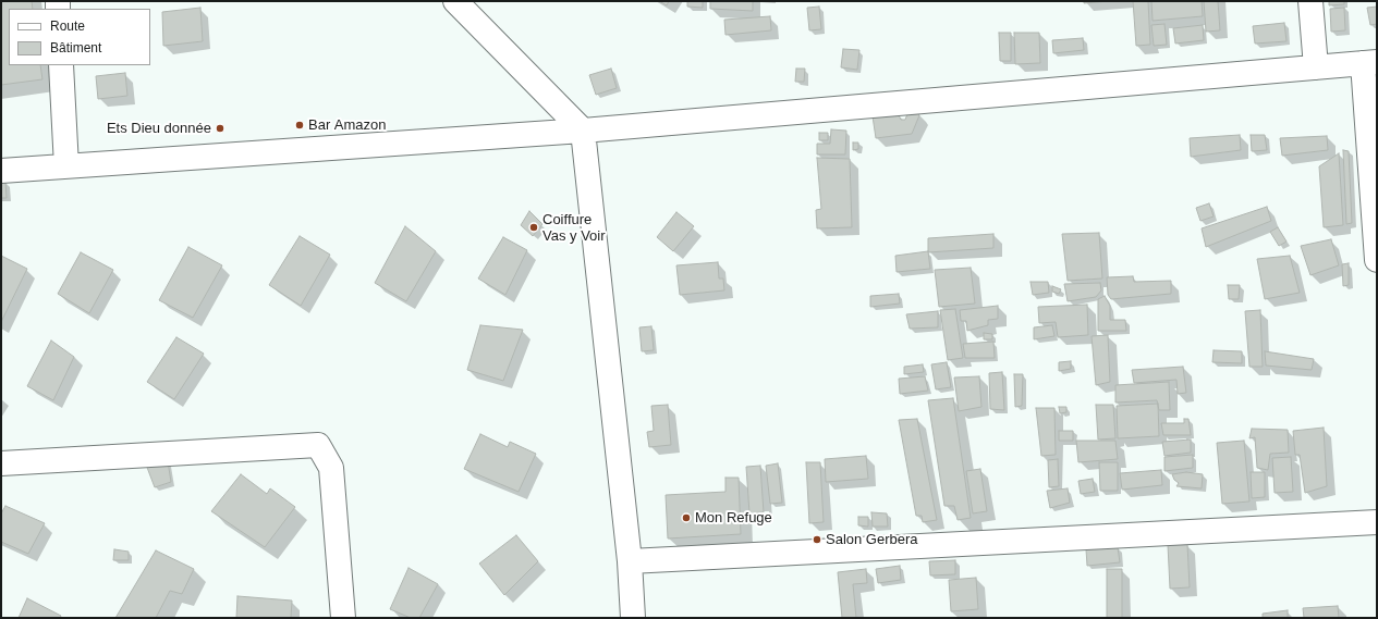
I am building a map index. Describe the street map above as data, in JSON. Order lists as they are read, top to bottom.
{
  "places": [
    "Bar Amazon",
    "Ets Dieu donnée",
    "Coiffure Vas y Voir",
    "Mon Refuge",
    "Salon Gerbera"
  ],
  "legend": ["Route", "Bâtiment"]
}
